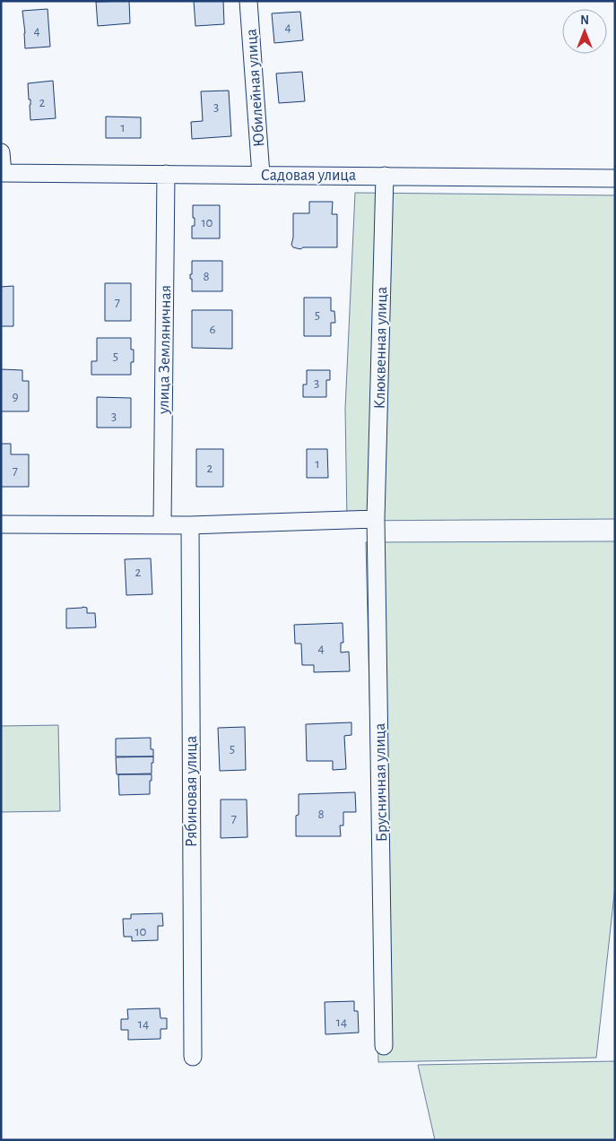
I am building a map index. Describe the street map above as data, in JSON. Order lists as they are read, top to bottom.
{
  "streets": {
    "street": [
      "Юбилейная улица",
      "Садовая улица",
      "Клюквенная улица",
      "улица Земляничная",
      "Брусничная улица",
      "Рябиновая улица"
    ]
  },
  "crossings": [
    ["Юбилейная улица", "Садовая улица"],
    ["Садовая улица", "Клюквенная улица"],
    ["Садовая улица", "улица Земляничная"],
    ["Клюквенная улица", "Брусничная улица"]
  ],
  "house_numbers": [
    "4",
    "4",
    "2",
    "3",
    "1",
    "10",
    "8",
    "7",
    "5",
    "6",
    "5",
    "3",
    "9",
    "3",
    "1",
    "2",
    "7",
    "2",
    "4",
    "5",
    "8",
    "7",
    "10",
    "14",
    "14"
  ],
  "north": "top"
}
